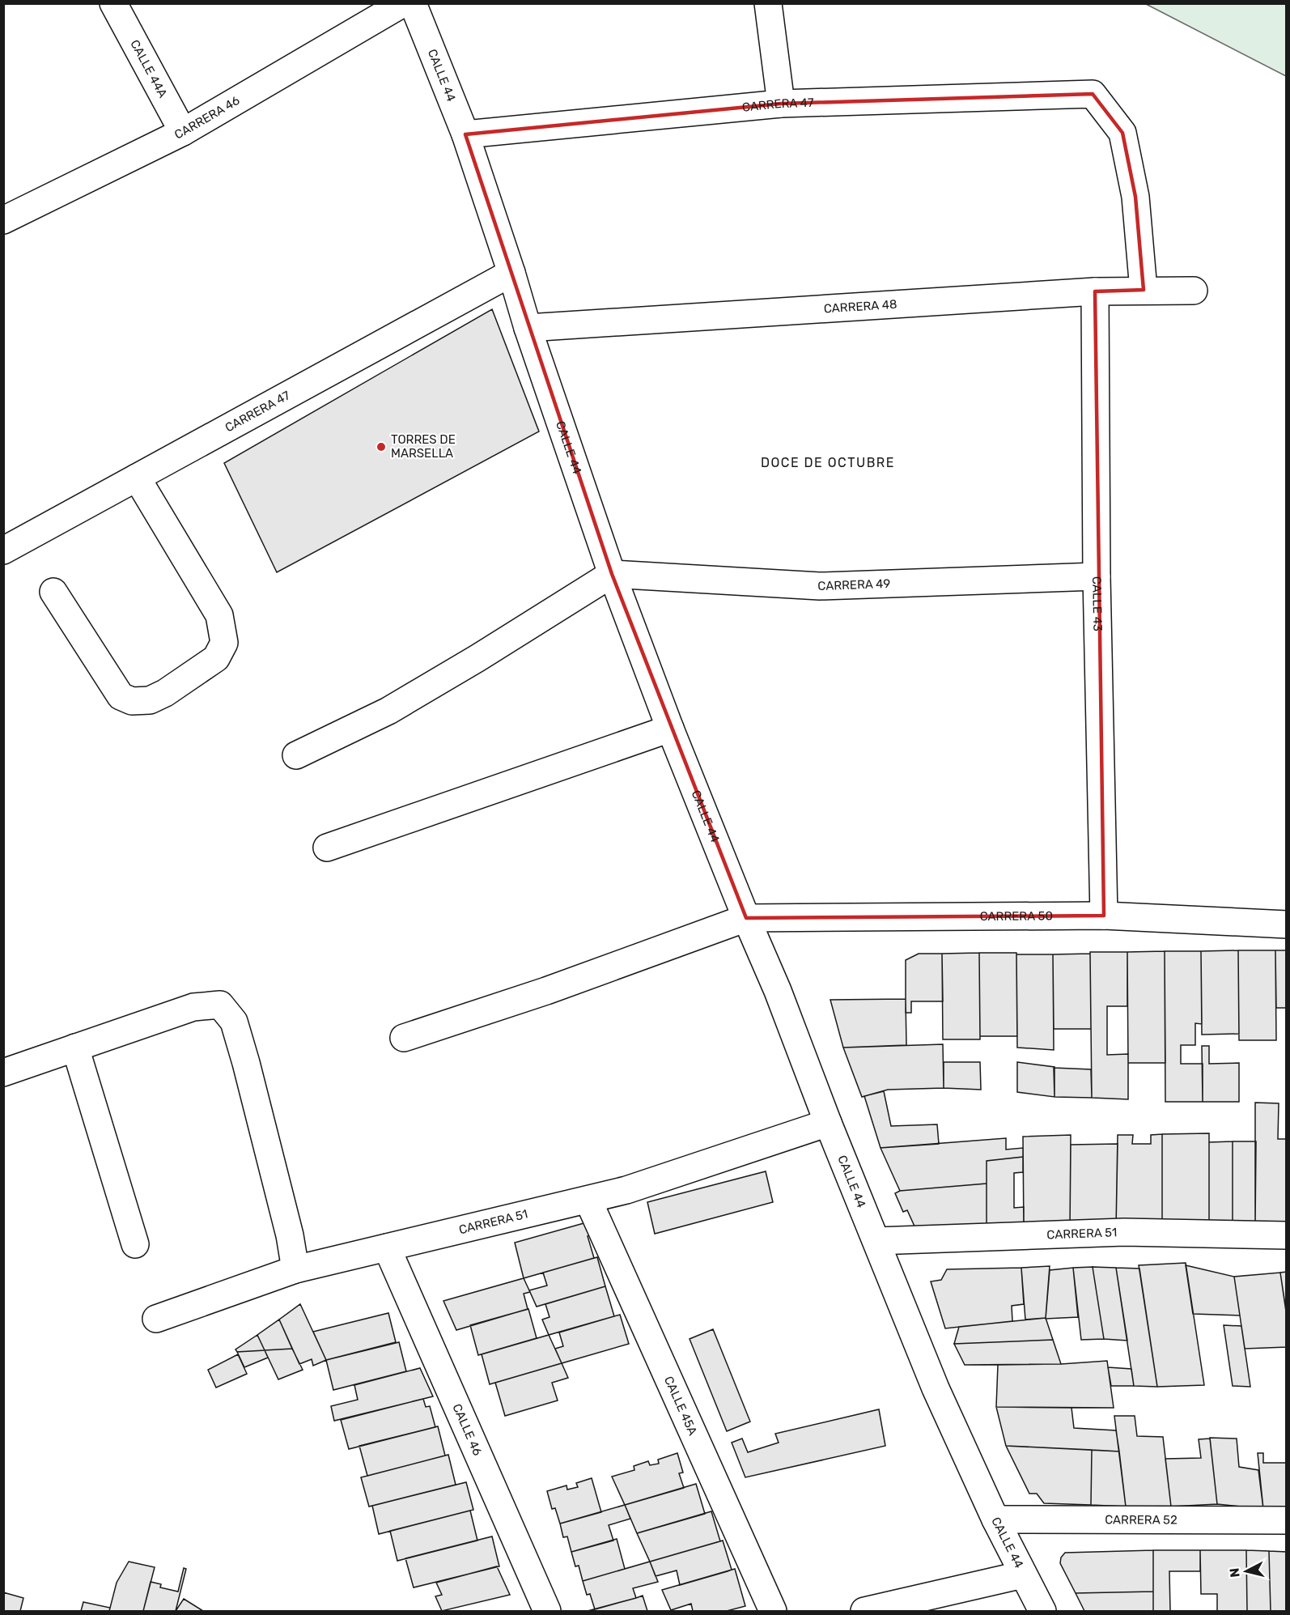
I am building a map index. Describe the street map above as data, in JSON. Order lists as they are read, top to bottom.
{
  "streets": {
    "street": [
      "CALLE 44A",
      "CALLE 44",
      "CARRERA 47",
      "CARRERA 46",
      "CARRERA 48",
      "CARRERA 49",
      "CALLE 43",
      "CARRERA 50",
      "CARRERA 51",
      "CALLE 45A",
      "CALLE 46",
      "CARRERA 52"
    ]
  },
  "crossings": [
    ["CALLE 44A", "CARRERA 46"],
    ["CALLE 44", "CARRERA 47"],
    ["CALLE 44", "CARRERA 48"],
    ["CALLE 44", "CARRERA 49"],
    ["CALLE 44", "CARRERA 50"],
    ["CALLE 44", "CARRERA 51"],
    ["CALLE 44", "CARRERA 52"],
    ["CARRERA 47", "CARRERA 48"],
    ["CARRERA 48", "CALLE 43"],
    ["CARRERA 49", "CALLE 43"],
    ["CALLE 43", "CARRERA 50"],
    ["CARRERA 51", "CALLE 45A"],
    ["CARRERA 51", "CALLE 46"]
  ],
  "districts": ["DOCE DE OCTUBRE"],
  "places": ["TORRES DE MARSELLA"],
  "north": "left"
}
